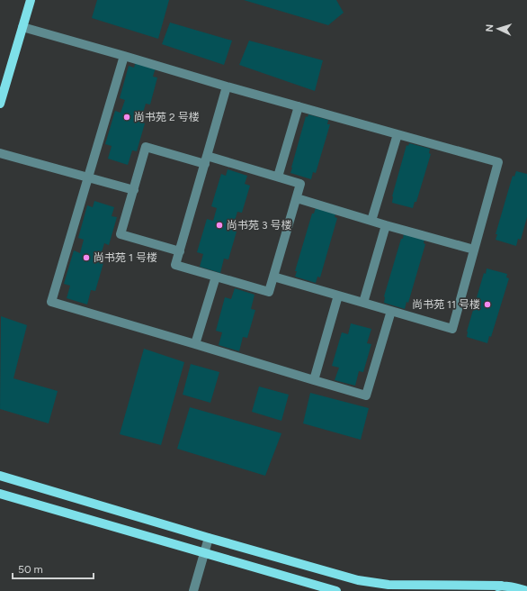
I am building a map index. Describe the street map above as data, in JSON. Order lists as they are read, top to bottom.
{
  "places": [
    "尚书苑 2 号楼",
    "尚书苑 3 号楼",
    "尚书苑 1 号楼",
    "尚书苑 11 号楼"
  ],
  "scale_bar": "50 m",
  "north": "left"
}
